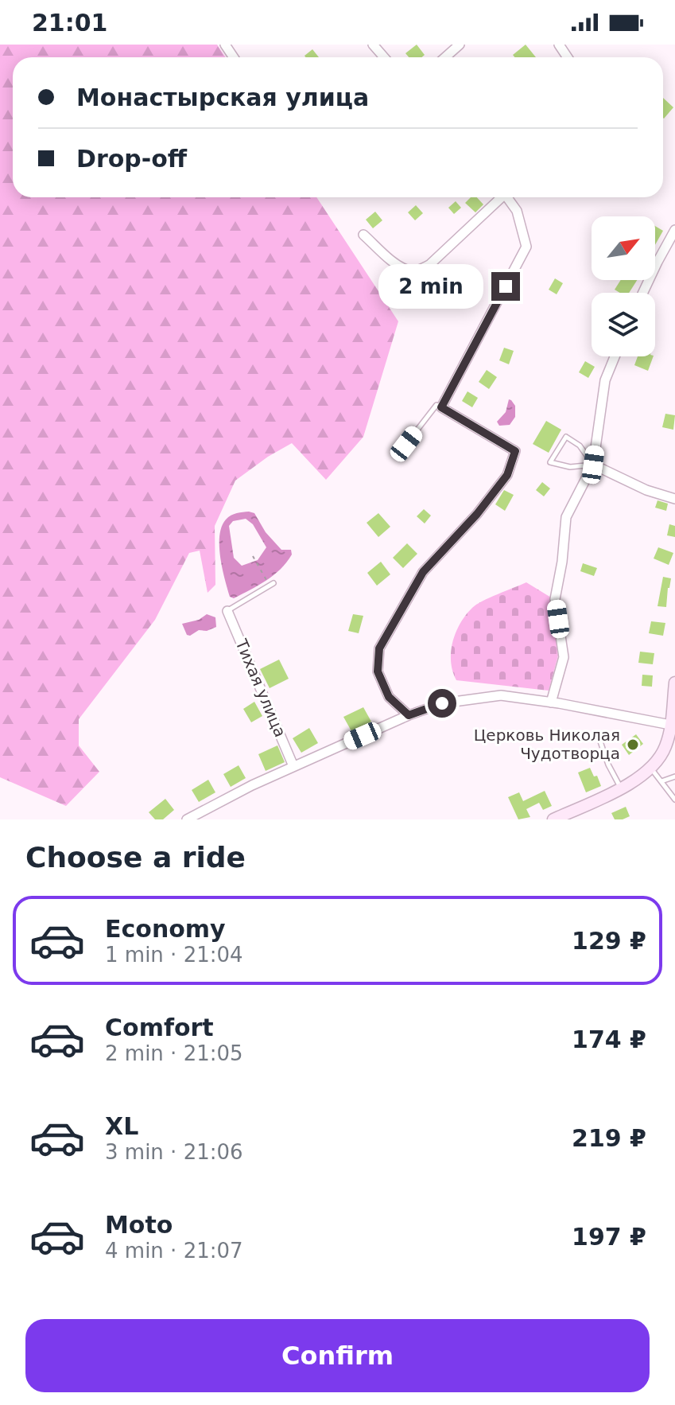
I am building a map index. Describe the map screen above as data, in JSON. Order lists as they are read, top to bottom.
{
  "streets": {
    "street": ["Тихая улица"]
  },
  "places": ["Церковь Николая Чудотворца"],
  "north": "top right",
  "page": {
    "status": "21:01",
    "banner": ["Монастырская улица", "Drop-off"],
    "bubble": "2 min",
    "heading": "Choose a ride",
    "list": [
      {
        "name": "Economy",
        "note": "1 min · 21:04",
        "value": "129 ₽"
      },
      {
        "name": "Comfort",
        "note": "2 min · 21:05",
        "value": "174 ₽"
      },
      {
        "name": "XL",
        "note": "3 min · 21:06",
        "value": "219 ₽"
      },
      {
        "name": "Moto",
        "note": "4 min · 21:07",
        "value": "197 ₽"
      }
    ],
    "buttons": "Confirm"
  }
}
